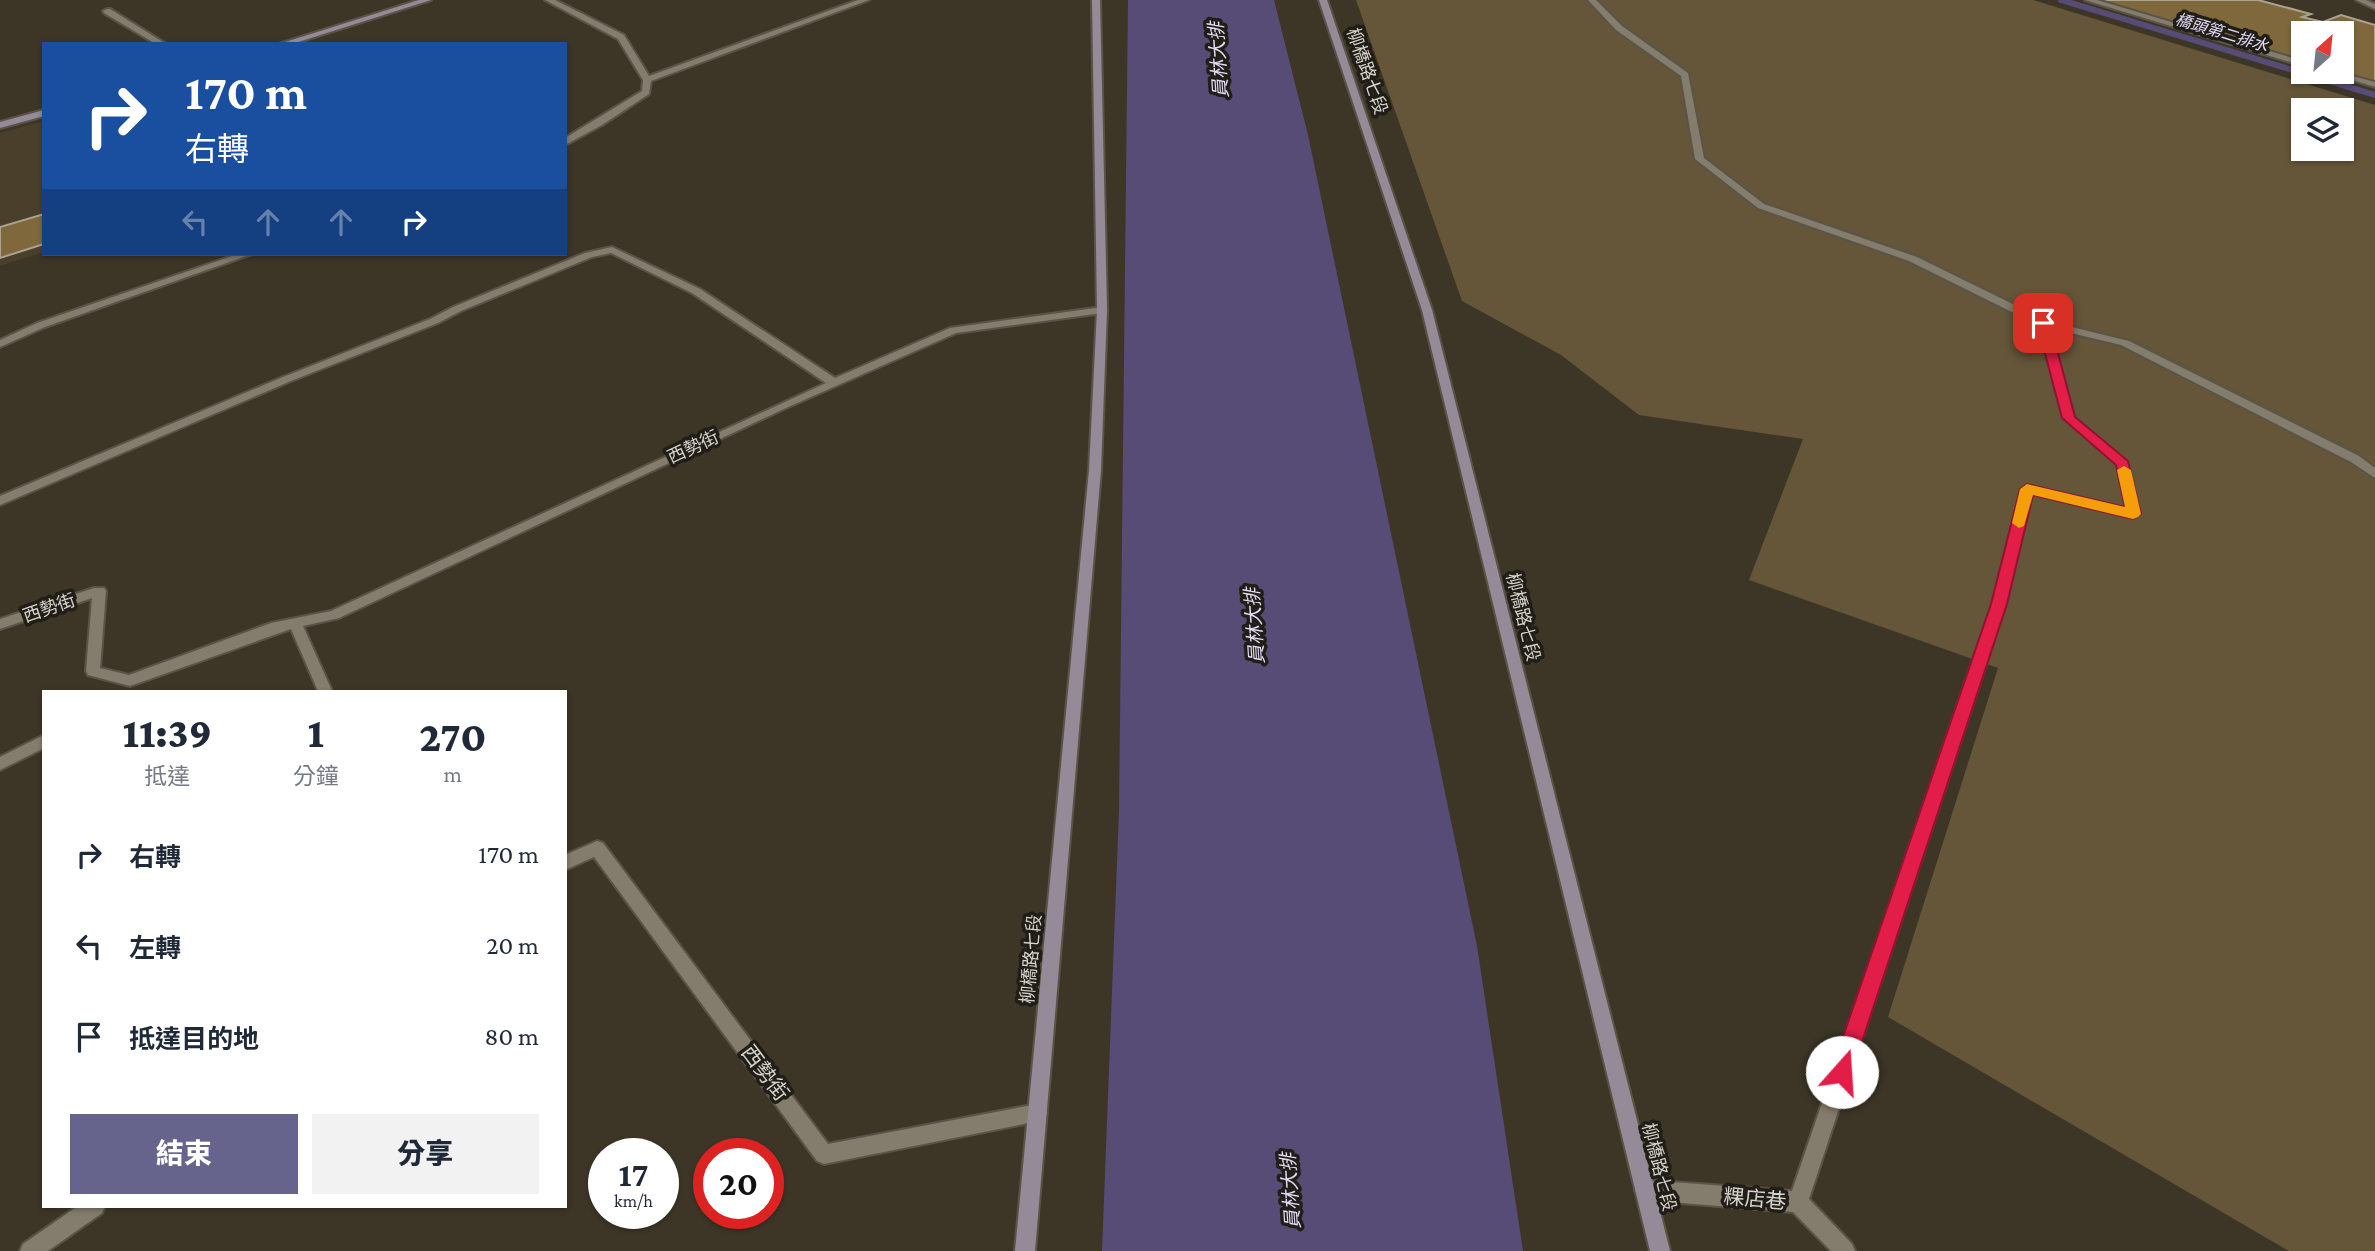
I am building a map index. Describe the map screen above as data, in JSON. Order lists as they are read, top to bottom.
{
  "streets": {
    "main road": ["柳橋路七段"],
    "lane": ["西勢街", "粿店巷"]
  },
  "crossings": [
    ["柳橋路七段", "西勢街"],
    ["柳橋路七段", "粿店巷"]
  ],
  "water": ["橋頭第二排水", "員林大排"],
  "north": "top right",
  "page": {
    "turn": ["170 m", "右轉"],
    "eta": [
      "11:39",
      "抵達",
      "1",
      "分鐘",
      "270",
      "m"
    ],
    "list": [
      {
        "name": "右轉",
        "value": "170 m"
      },
      {
        "name": "左轉",
        "value": "20 m"
      },
      {
        "name": "抵達目的地",
        "value": "80 m"
      }
    ],
    "buttons": ["結束", "分享"],
    "speed": "17 km/h",
    "limit": "20"
  }
}
